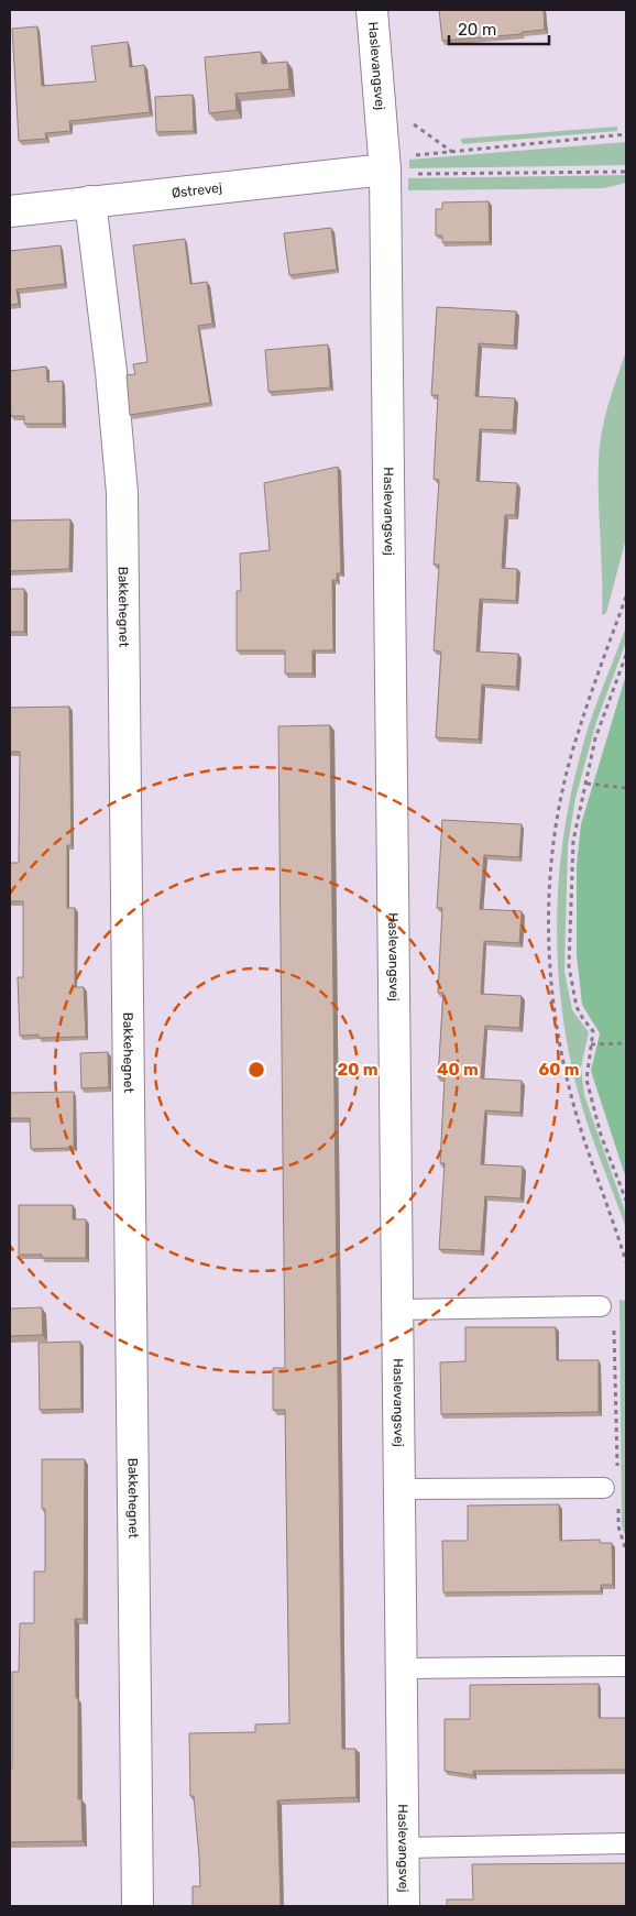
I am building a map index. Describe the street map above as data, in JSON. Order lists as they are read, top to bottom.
{
  "streets": {
    "street": ["Haslevangsvej", "Østrevej", "Bakkehegnet"]
  },
  "crossings": [
    ["Haslevangsvej", "Østrevej"],
    ["Østrevej", "Bakkehegnet"]
  ],
  "scale_bar": "20 m",
  "rings": ["20 m", "40 m", "60 m"]
}
